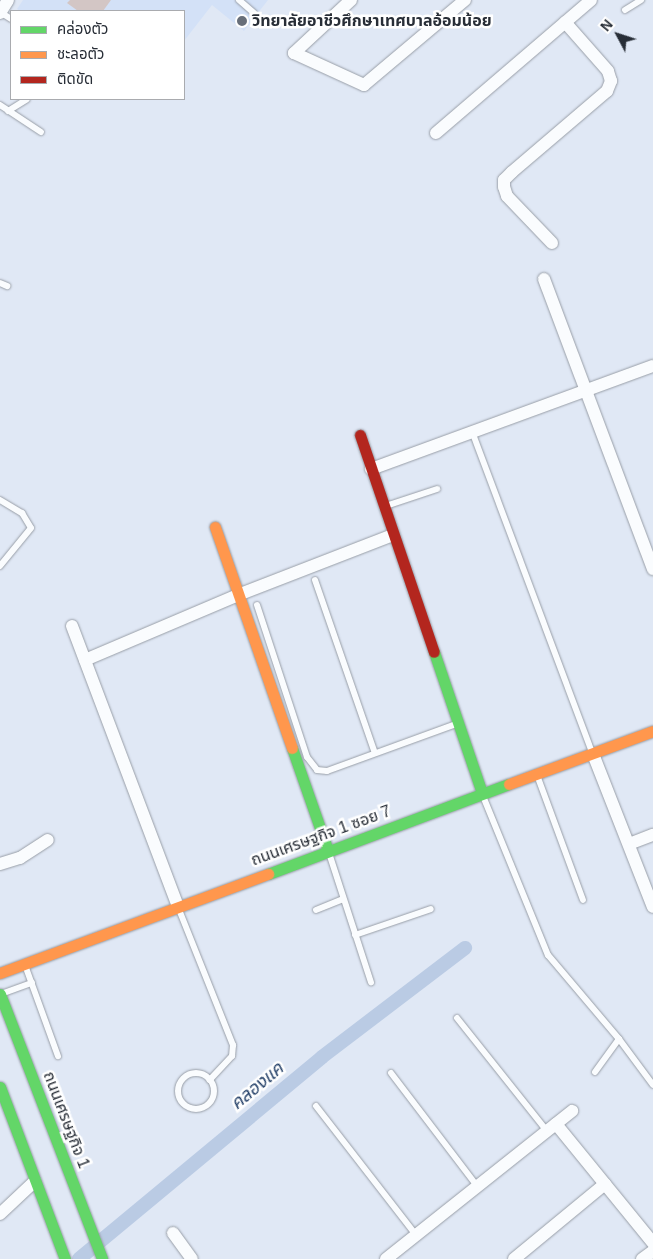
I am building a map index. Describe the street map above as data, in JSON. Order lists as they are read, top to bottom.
{
  "streets": {
    "street": ["ถนนเศรษฐกิจ 1 ซอย 7", "ถนนเศรษฐกิจ 1"]
  },
  "water": ["คลองแค"],
  "places": ["วิทยาลัยอาชีวศึกษาเทศบาลอ้อมน้อย"],
  "legend": ["คล่องตัว", "ชะลอตัว", "ติดขัด"],
  "north": "top left"
}
